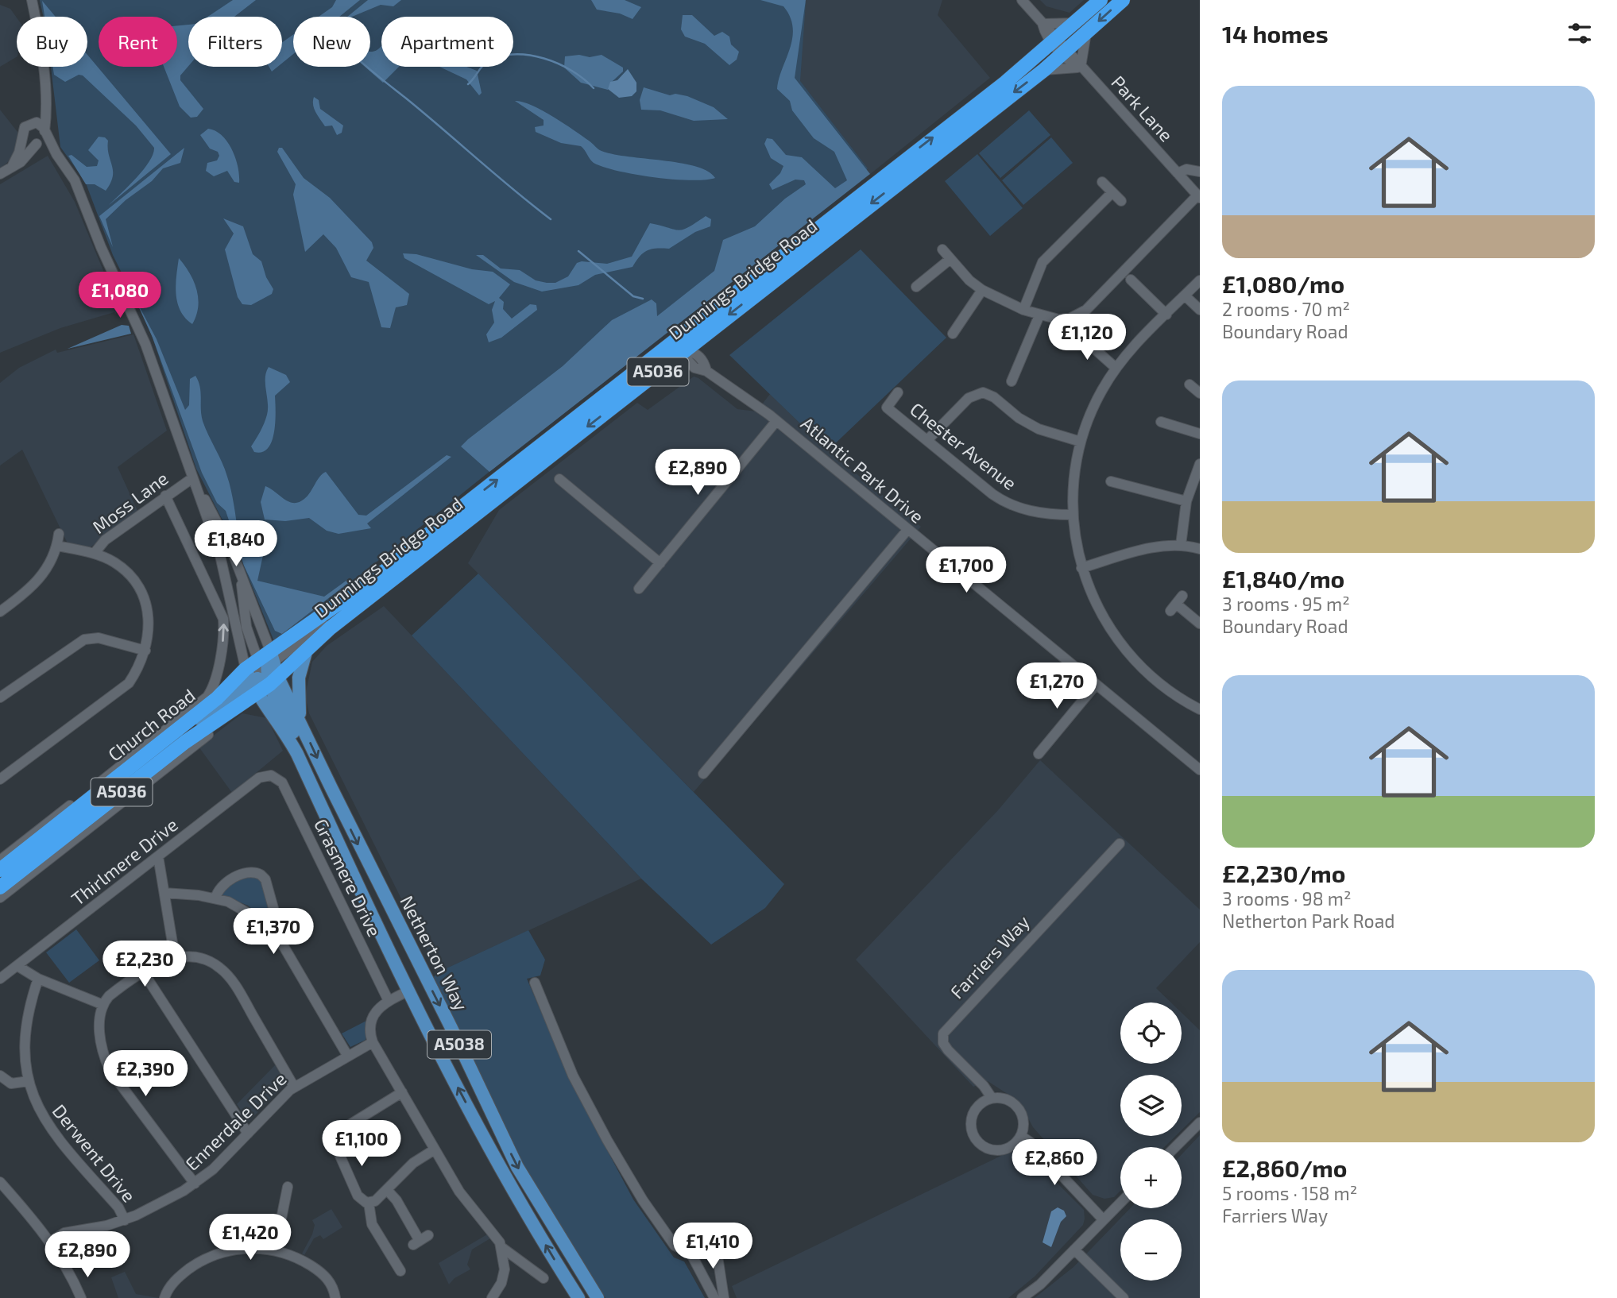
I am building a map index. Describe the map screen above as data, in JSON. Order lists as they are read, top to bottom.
{
  "streets": {
    "highway": ["Dunnings Bridge Road", "A5036", "Church Road"],
    "main road": ["Netherton Way", "A5038"],
    "street": [
      "Park Lane",
      "Chester Avenue",
      "Atlantic Park Drive",
      "Moss Lane",
      "Thirlmere Drive",
      "Grasmere Drive",
      "Farriers Way",
      "Ennerdale Drive",
      "Derwent Drive"
    ]
  },
  "crossings": [
    ["Park Lane", "Dunnings Bridge Road"],
    ["Dunnings Bridge Road", "Atlantic Park Drive"],
    ["Dunnings Bridge Road", "Church Road"],
    ["Dunnings Bridge Road", "Netherton Way"],
    ["Moss Lane", "Church Road"],
    ["Church Road", "Netherton Way"],
    ["Thirlmere Drive", "Grasmere Drive"],
    ["Ennerdale Drive", "Derwent Drive"]
  ],
  "page": {
    "heading": "14 homes",
    "chip": [
      "Buy",
      "Rent",
      "Filters",
      "New",
      "Apartment"
    ],
    "list": [
      {
        "name": "£1,080/mo",
        "note": "2 rooms · 70 m² · Boundary Road"
      },
      {
        "name": "£1,840/mo",
        "note": "3 rooms · 95 m² · Boundary Road"
      },
      {
        "name": "£2,230/mo",
        "note": "3 rooms · 98 m² · Netherton Park Road"
      },
      {
        "name": "£2,860/mo",
        "note": "5 rooms · 158 m² · Farriers Way"
      }
    ],
    "price": [
      "£1,080",
      "£1,120",
      "£2,890",
      "£1,840",
      "£1,700",
      "£1,270",
      "£1,370",
      "£2,230",
      "£2,390",
      "£1,100",
      "£2,860",
      "£1,420",
      "£1,410",
      "£2,890"
    ],
    "map_buttons": ["+", "−"]
  }
}
